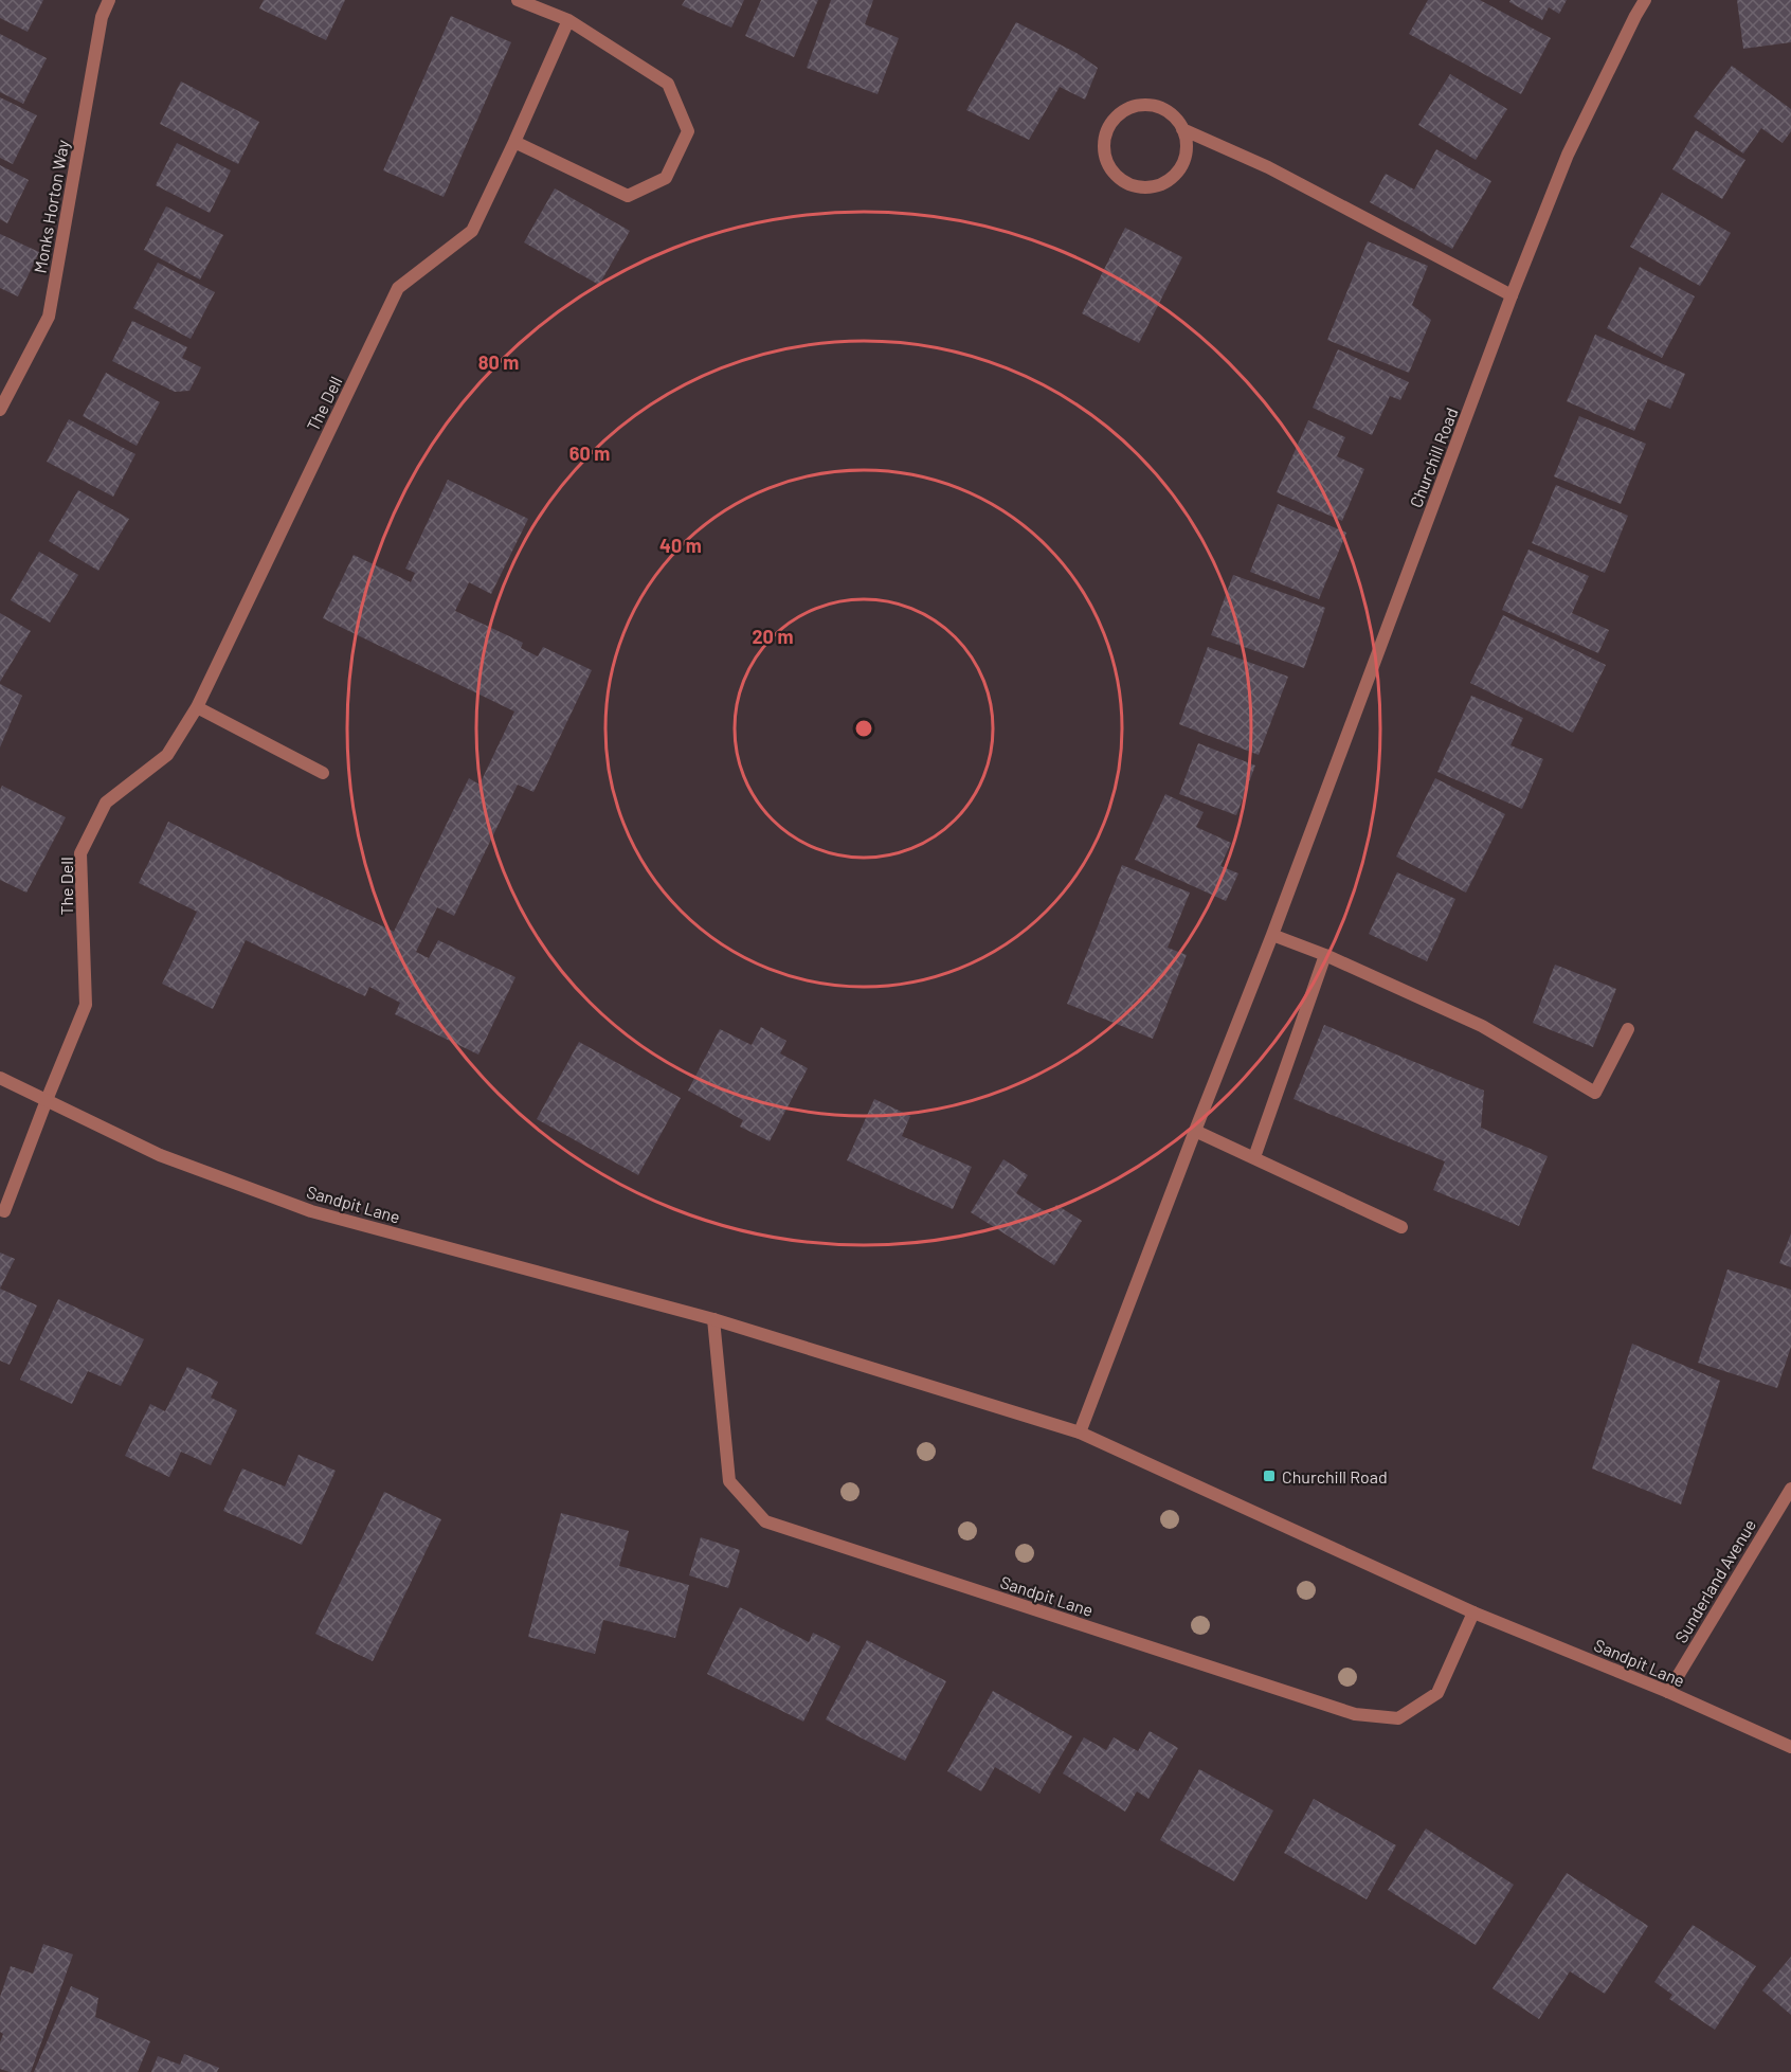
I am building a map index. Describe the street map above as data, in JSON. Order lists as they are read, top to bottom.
{
  "streets": {
    "street": [
      "Monks Horton Way",
      "The Dell",
      "Churchill Road",
      "Sandpit Lane",
      "Sunderland Avenue"
    ]
  },
  "crossings": [
    ["The Dell", "Sandpit Lane"],
    ["Churchill Road", "Sandpit Lane"],
    ["Sandpit Lane", "Sunderland Avenue"]
  ],
  "places": {
    "transit": ["Churchill Road"]
  },
  "rings": [
    "80 m",
    "60 m",
    "40 m",
    "20 m"
  ]
}
